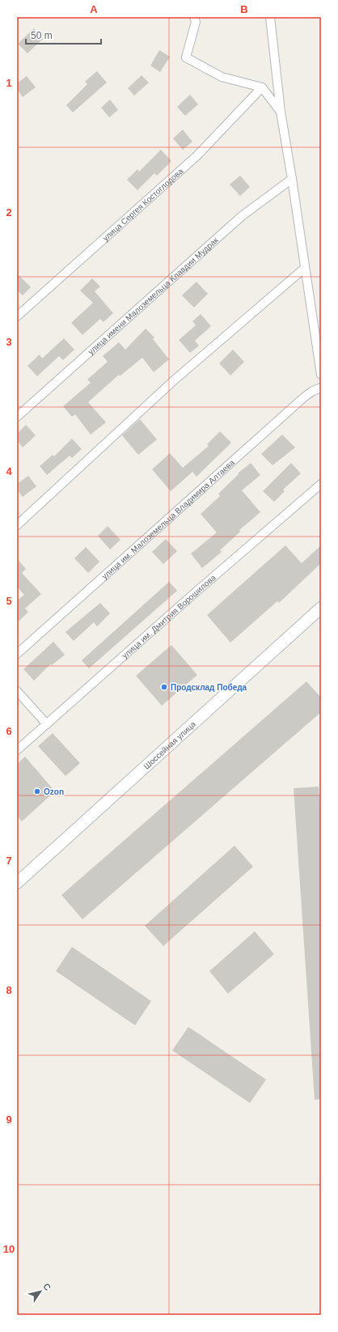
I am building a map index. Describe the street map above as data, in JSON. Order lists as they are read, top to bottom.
{
  "streets": {
    "street": [
      "улица Сергея Костоглодова",
      "улица имени Малоземельца Клавдии Мудрак",
      "улица им. Малоземельца Владимира Алтаева",
      "улица им. Дмитрия Ворошилова",
      "Шоссейная улица"
    ]
  },
  "places": ["Продсклад Победа", "Ozon"],
  "scale_bar": "50 m",
  "north": "top right",
  "grid": {
    "columns": ["A", "B"],
    "rows": [
      "1",
      "2",
      "3",
      "4",
      "5",
      "6",
      "7",
      "8",
      "9",
      "10"
    ]
  }
}
